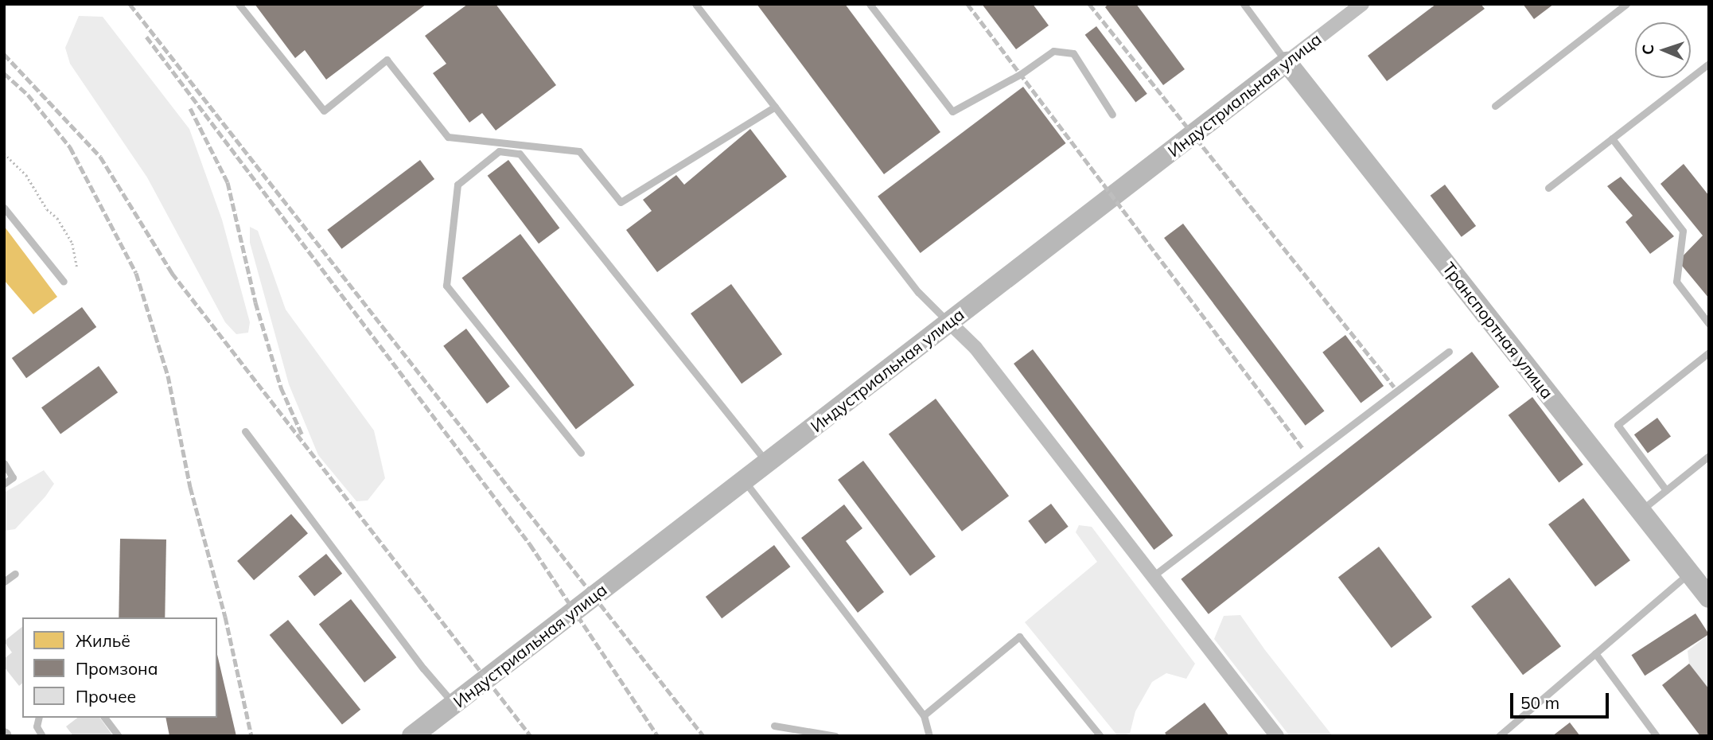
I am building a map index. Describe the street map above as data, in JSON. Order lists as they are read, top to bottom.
{
  "streets": {
    "street": ["Индустриальная улица", "Транспортная улица"]
  },
  "crossings": [
    ["Индустриальная улица", "Транспортная улица"]
  ],
  "legend": ["Жильё", "Промзона", "Прочее"],
  "scale_bar": "50 m",
  "north": "left"
}
